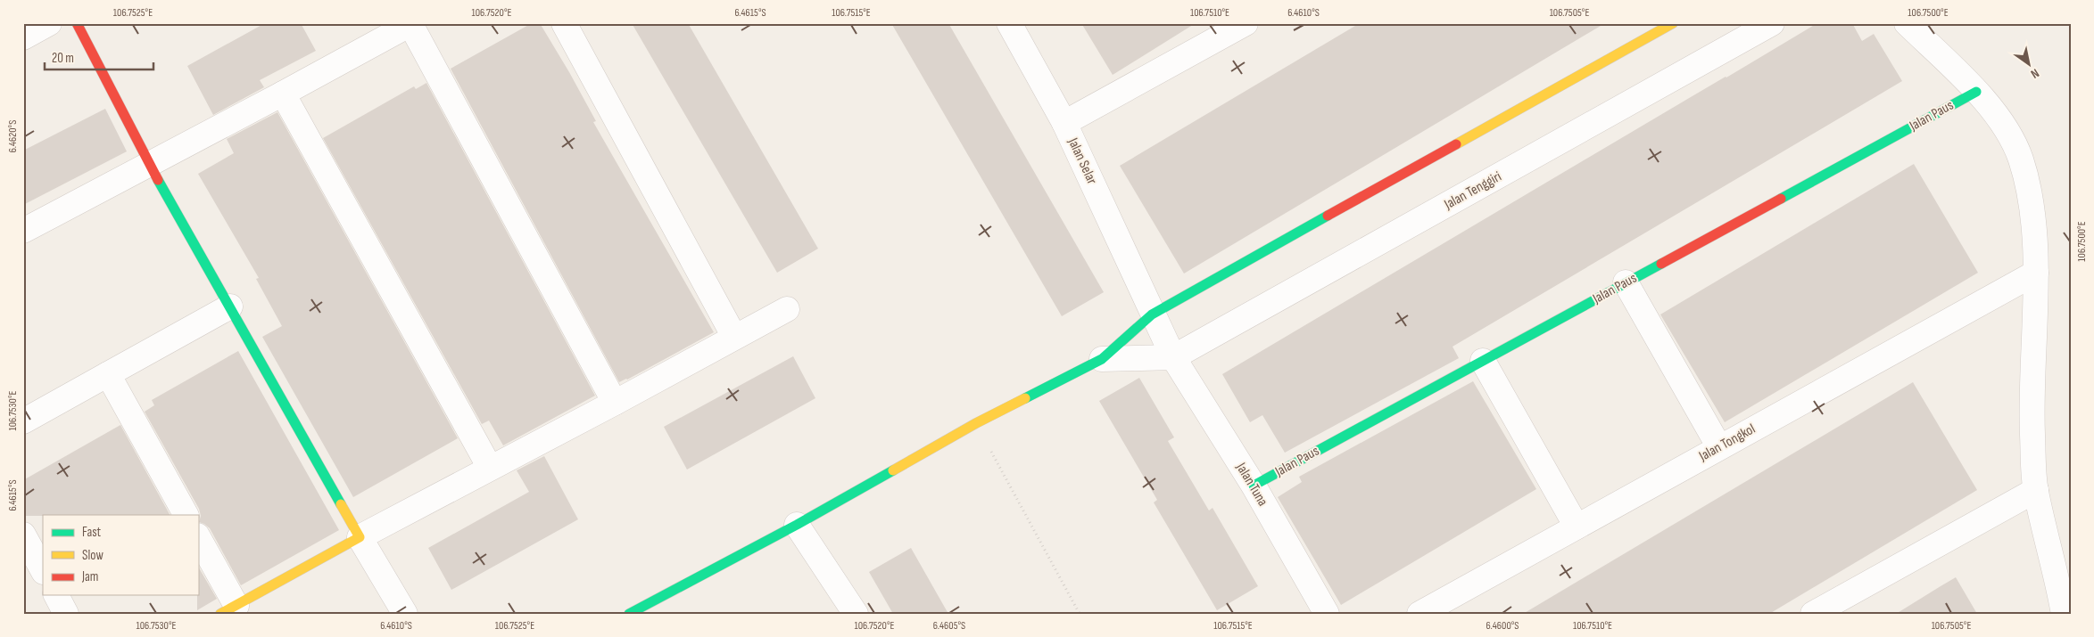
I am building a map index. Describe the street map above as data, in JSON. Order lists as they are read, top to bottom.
{
  "streets": {
    "street": [
      "Jalan Paus",
      "Jalan Selar",
      "Jalan Tenggiri",
      "Jalan Tongkol",
      "Jalan Tuna"
    ]
  },
  "crossings": [
    ["Jalan Paus", "Jalan Tuna"],
    ["Jalan Selar", "Jalan Tenggiri"],
    ["Jalan Selar", "Jalan Tuna"],
    ["Jalan Tenggiri", "Jalan Tuna"]
  ],
  "legend": ["Fast", "Slow", "Jam"],
  "scale_bar": "20 m",
  "north": "bottom right",
  "coordinates": [
    "106.7525°E",
    "106.7520°E",
    "6.4615°S",
    "106.7515°E",
    "106.7510°E",
    "6.4610°S",
    "106.7505°E",
    "106.7500°E",
    "6.4620°S",
    "106.7530°E",
    "6.4605°S",
    "6.4600°S"
  ]
}
